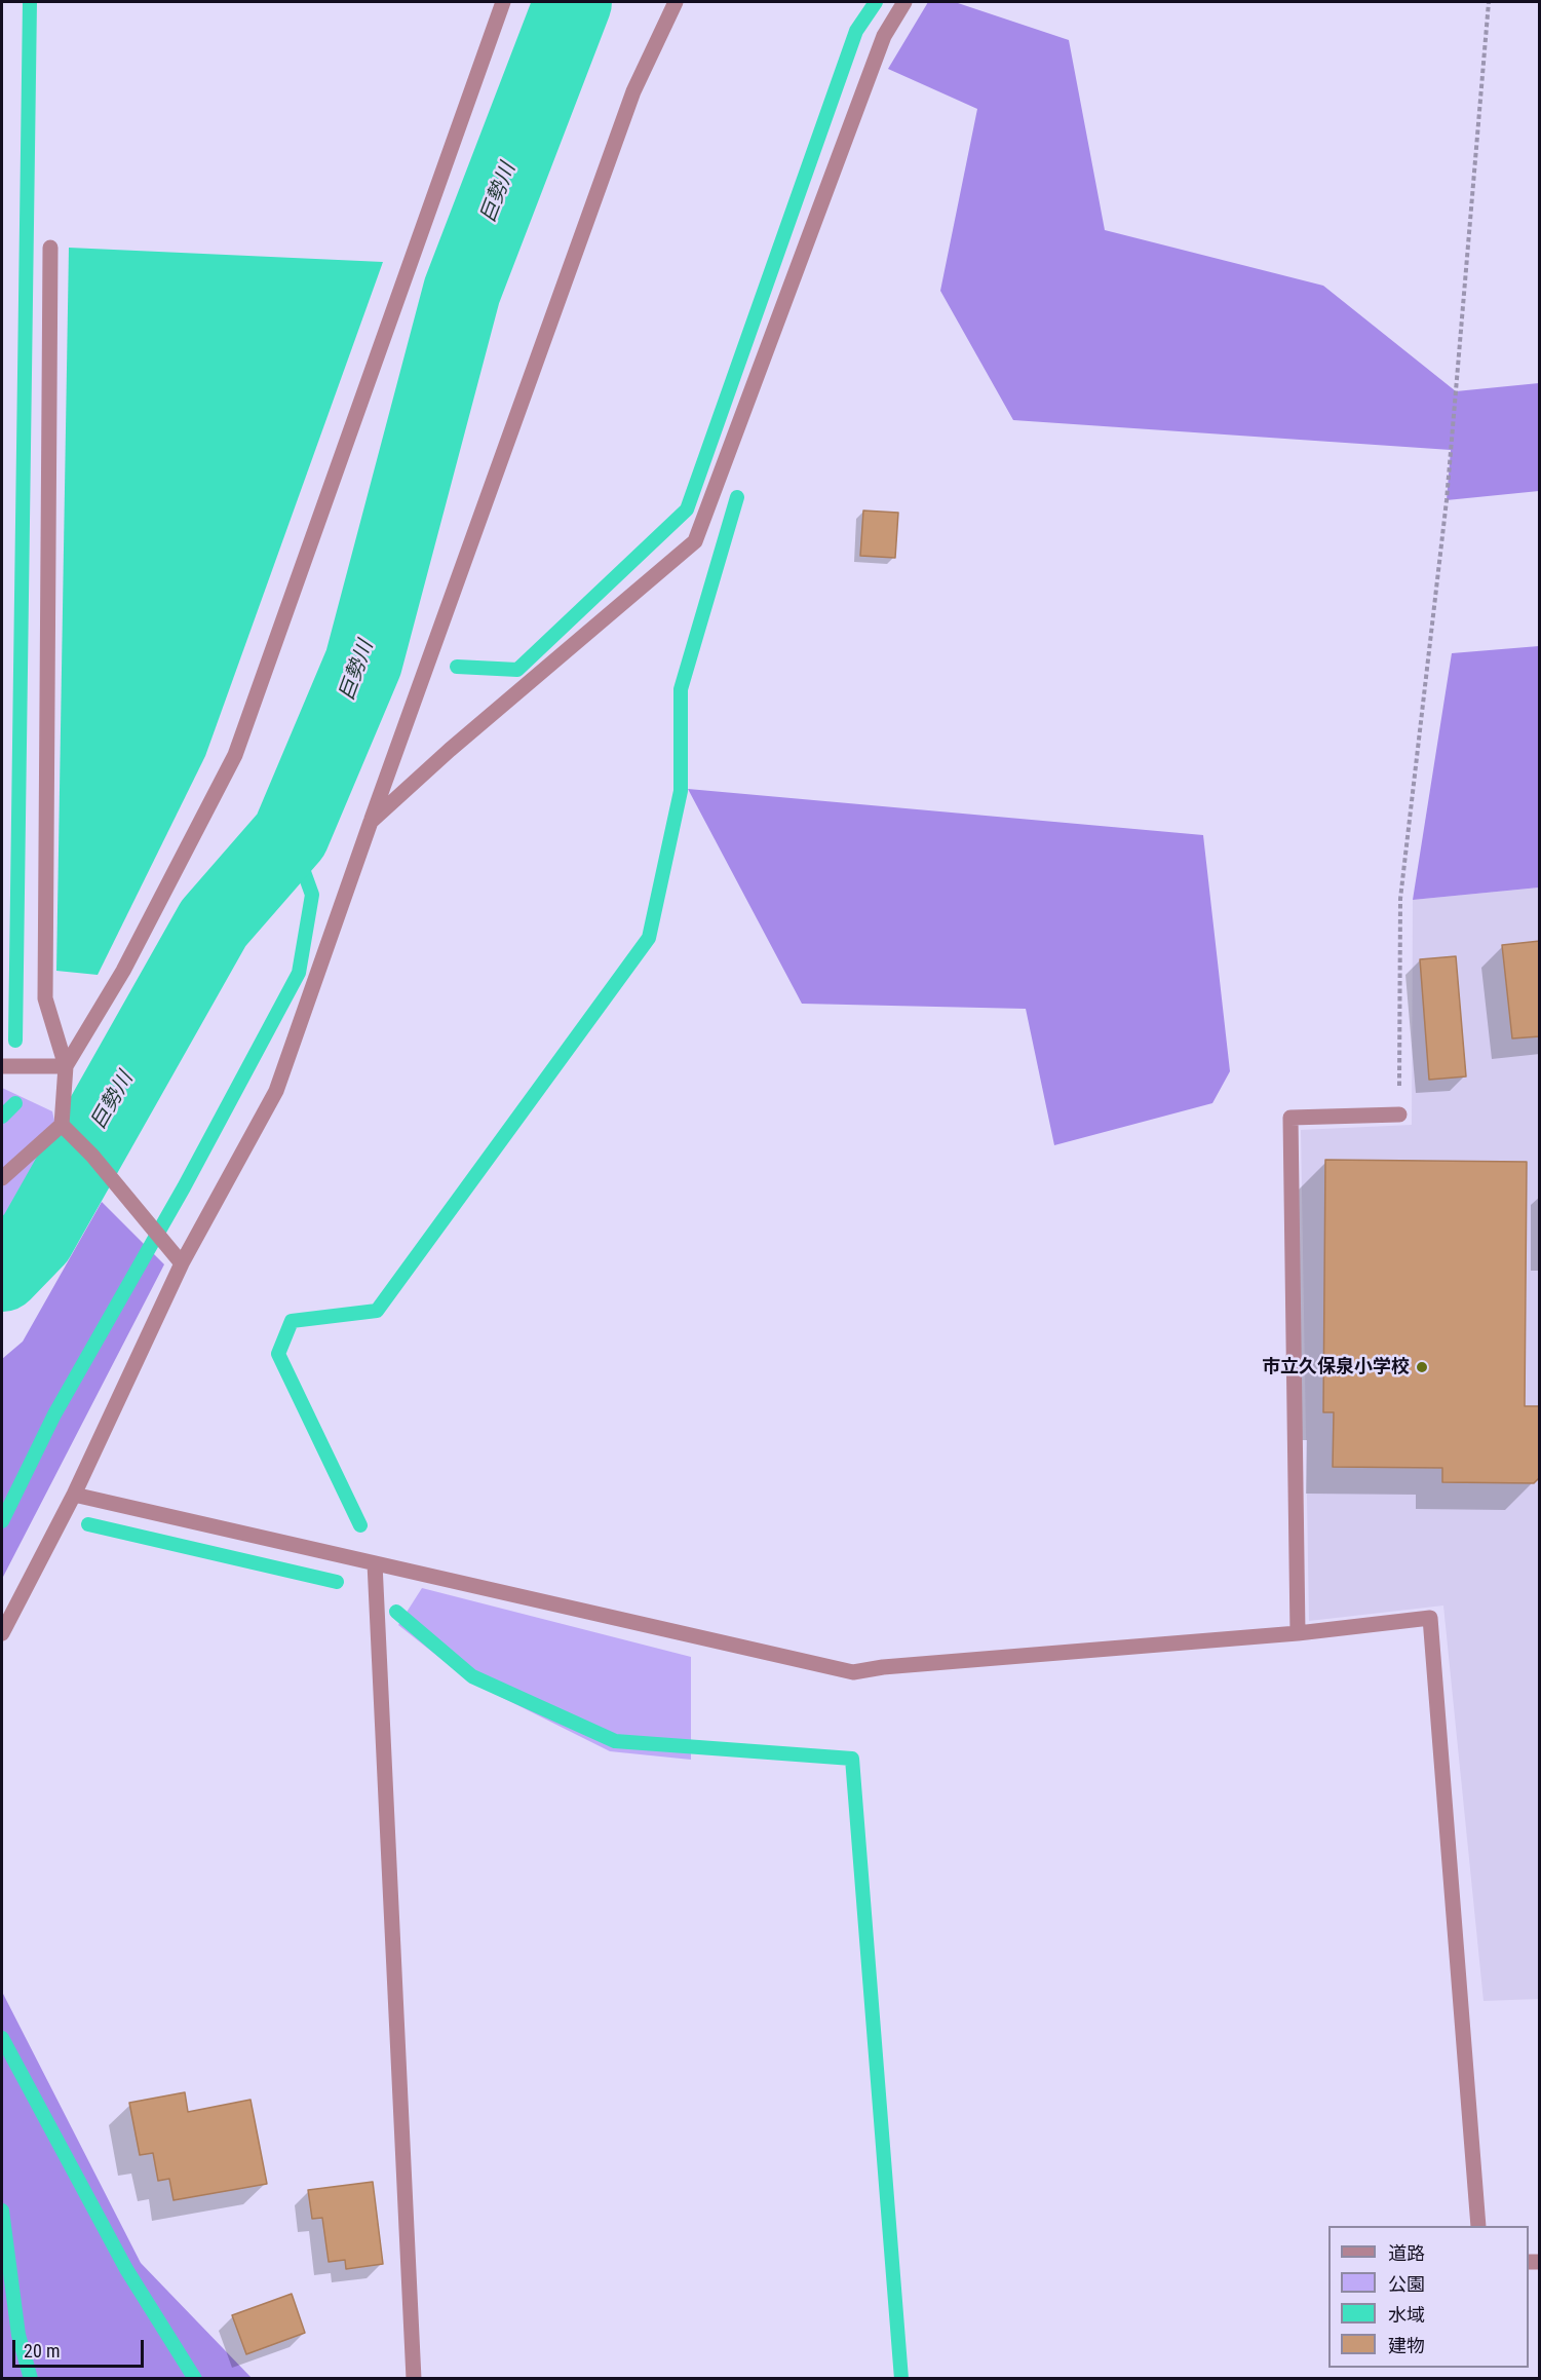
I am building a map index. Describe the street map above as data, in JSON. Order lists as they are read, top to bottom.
{
  "water": ["巨勢川"],
  "places": ["市立久保泉小学校"],
  "legend": [
    "道路",
    "公園",
    "水域",
    "建物"
  ],
  "scale_bar": "20 m"
}
